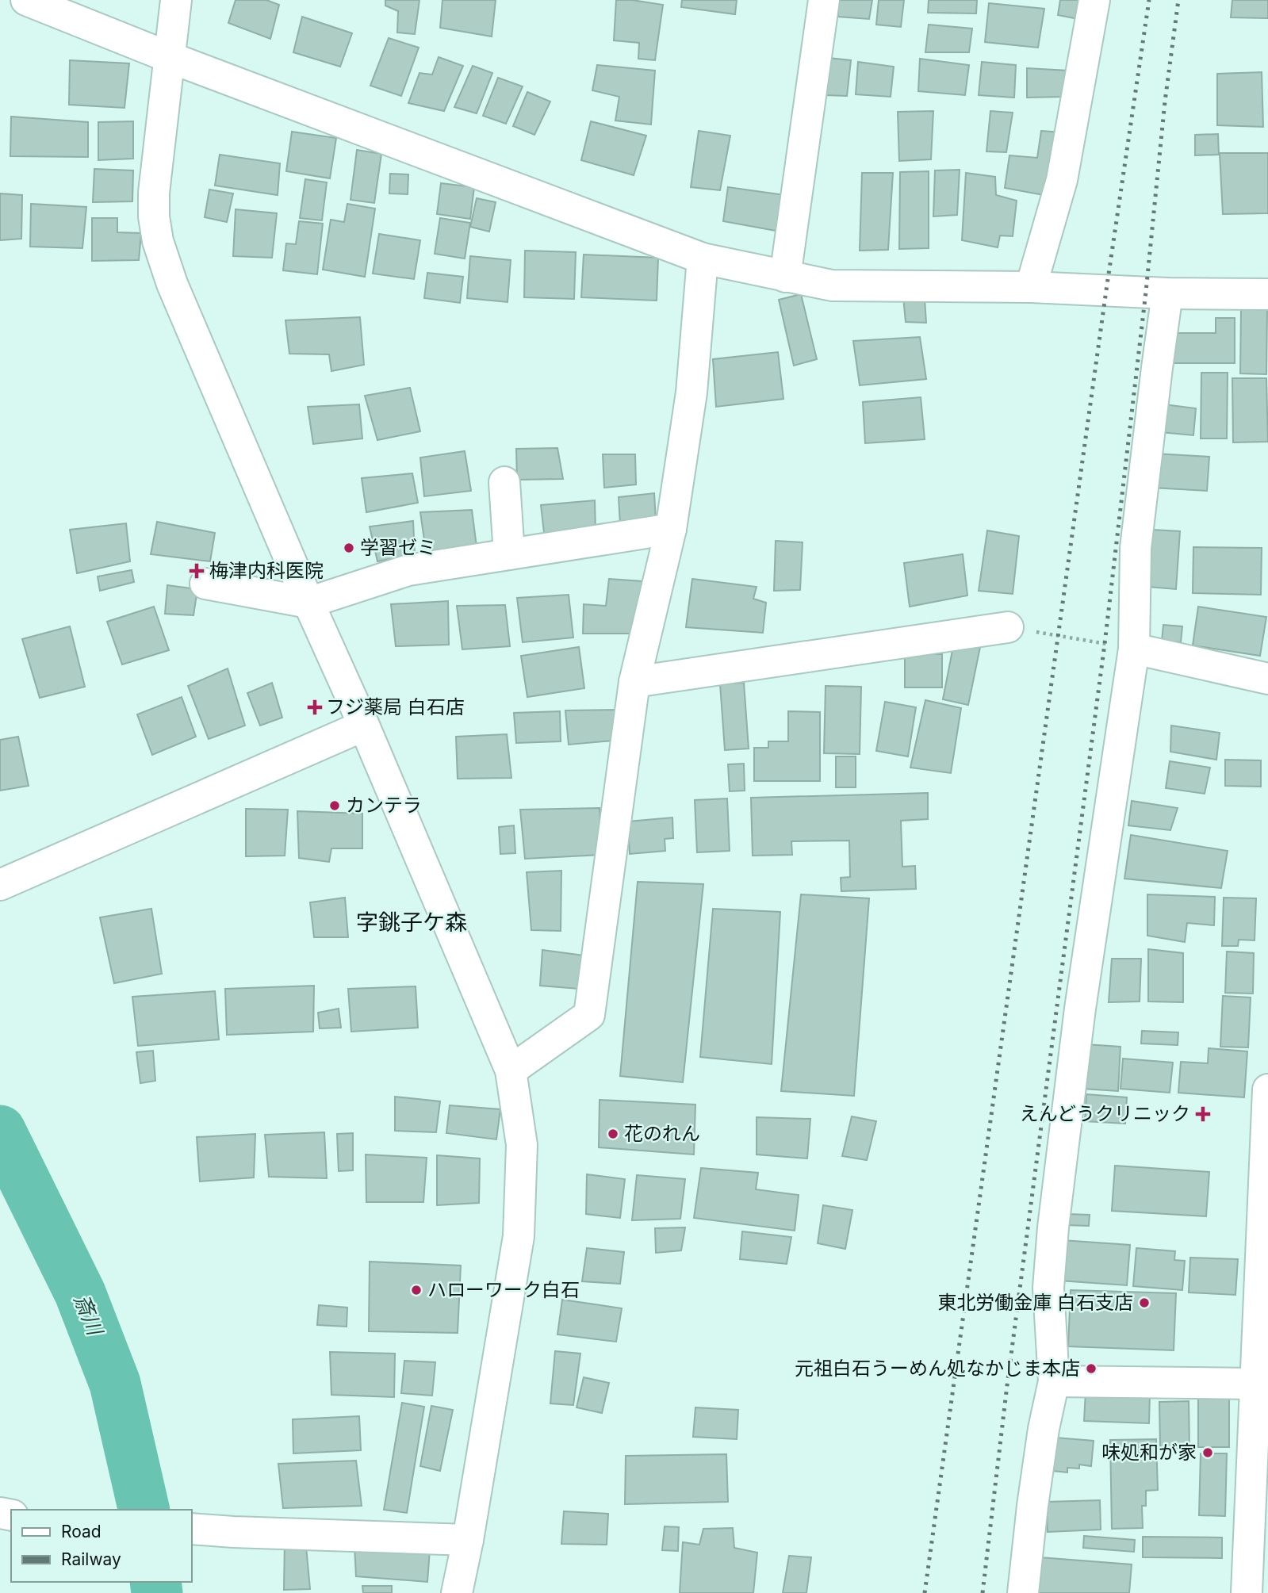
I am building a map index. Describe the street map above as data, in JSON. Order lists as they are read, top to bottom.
{
  "districts": ["字銚子ケ森"],
  "water": ["斎川"],
  "places": {
    "other": [
      "学習ゼミ",
      "カンテラ",
      "花のれん",
      "ハローワーク白石",
      "東北労働金庫 白石支店",
      "元祖白石うーめん処なかじま本店",
      "味処和が家"
    ],
    "health": ["梅津内科医院", "フジ薬局 白石店", "えんどうクリニック"]
  },
  "legend": ["Road", "Railway"]
}
